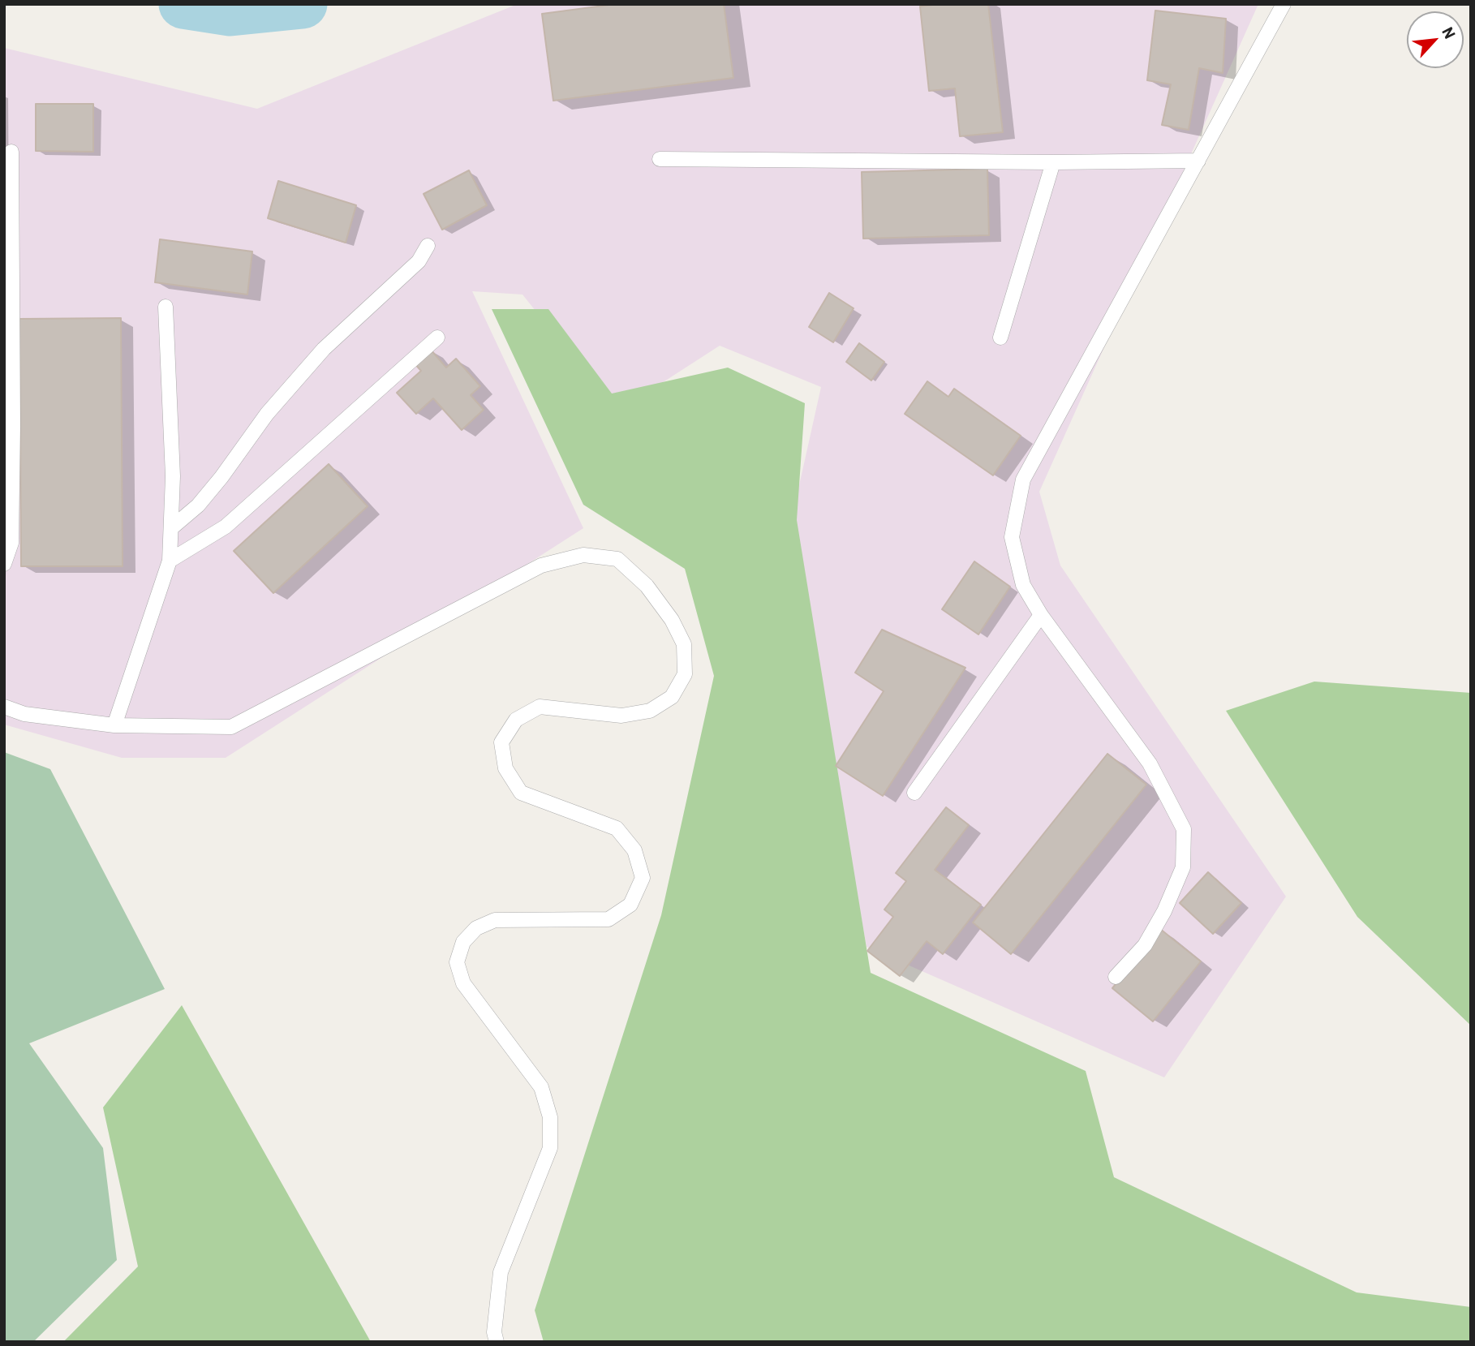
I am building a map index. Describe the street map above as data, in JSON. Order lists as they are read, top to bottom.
{
  "north": "top right"
}
